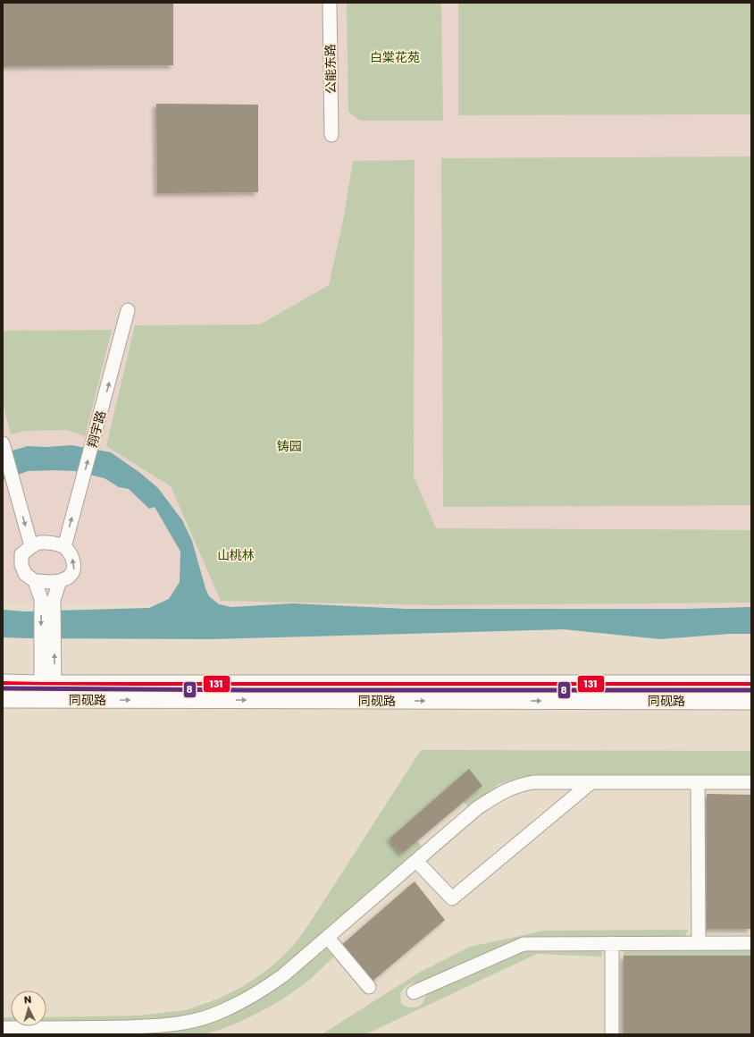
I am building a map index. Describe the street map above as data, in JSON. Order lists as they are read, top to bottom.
{
  "streets": {
    "main road": ["同砚路"],
    "street": ["公能东路", "翔宇路"]
  },
  "one_way": ["翔宇路"],
  "parks": ["白棠花苑", "铸园", "山桃林"],
  "lines": ["transit line 131", "transit line 8"],
  "north": "top"
}
